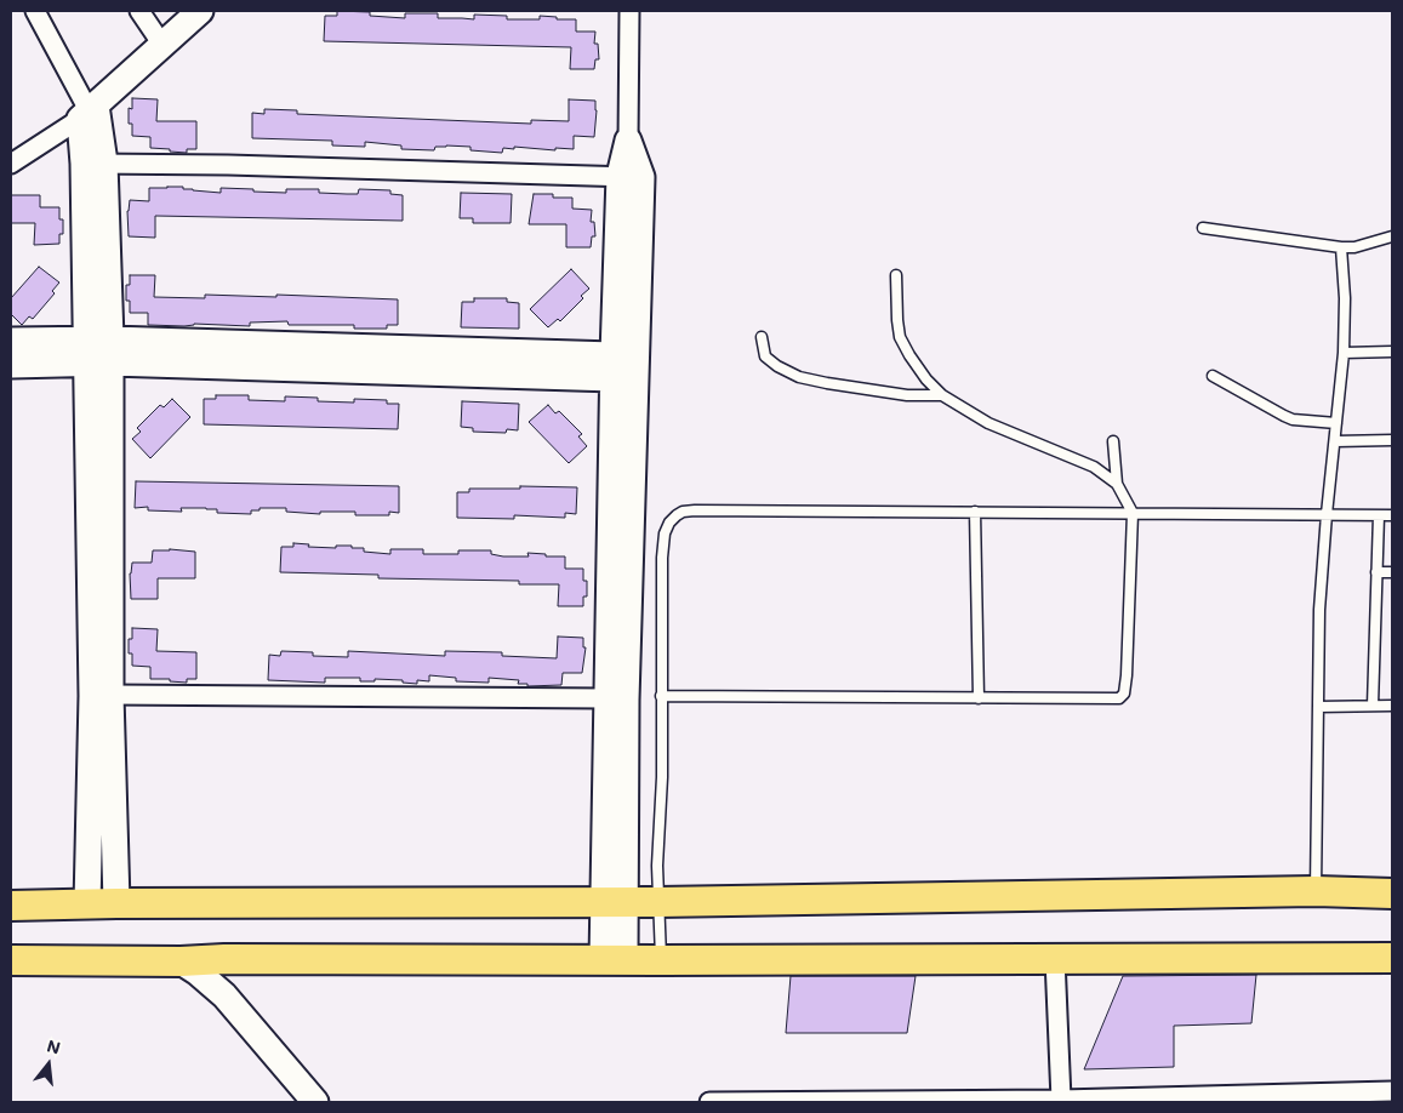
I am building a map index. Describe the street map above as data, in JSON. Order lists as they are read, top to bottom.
{
  "north": "top"
}
